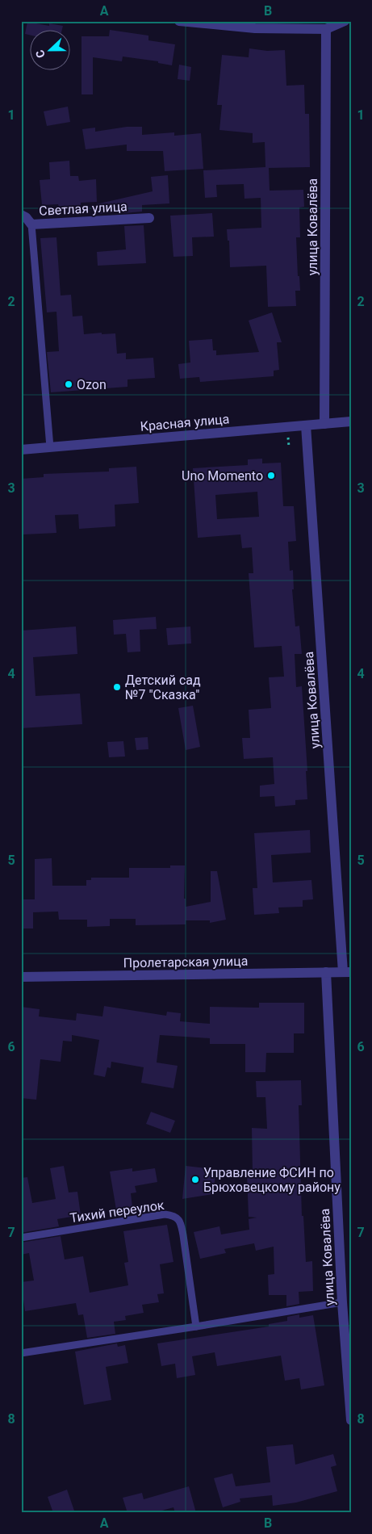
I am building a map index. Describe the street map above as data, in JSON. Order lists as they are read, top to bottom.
{
  "streets": {
    "street": [
      "Светлая улица",
      "улица Ковалёва",
      "Красная улица",
      "Пролетарская улица"
    ],
    "lane": ["Тихий переулок"]
  },
  "crossings": [
    ["улица Ковалёва", "Красная улица"],
    ["улица Ковалёва", "Пролетарская улица"]
  ],
  "places": [
    "Ozon",
    "Uno Momento",
    "Детский сад №7 \"Сказка\"",
    "Управление ФСИН по Брюховецкому району"
  ],
  "north": "left",
  "grid": {
    "columns": ["A", "B"],
    "rows": [
      "1",
      "2",
      "3",
      "4",
      "5",
      "6",
      "7",
      "8"
    ]
  }
}
